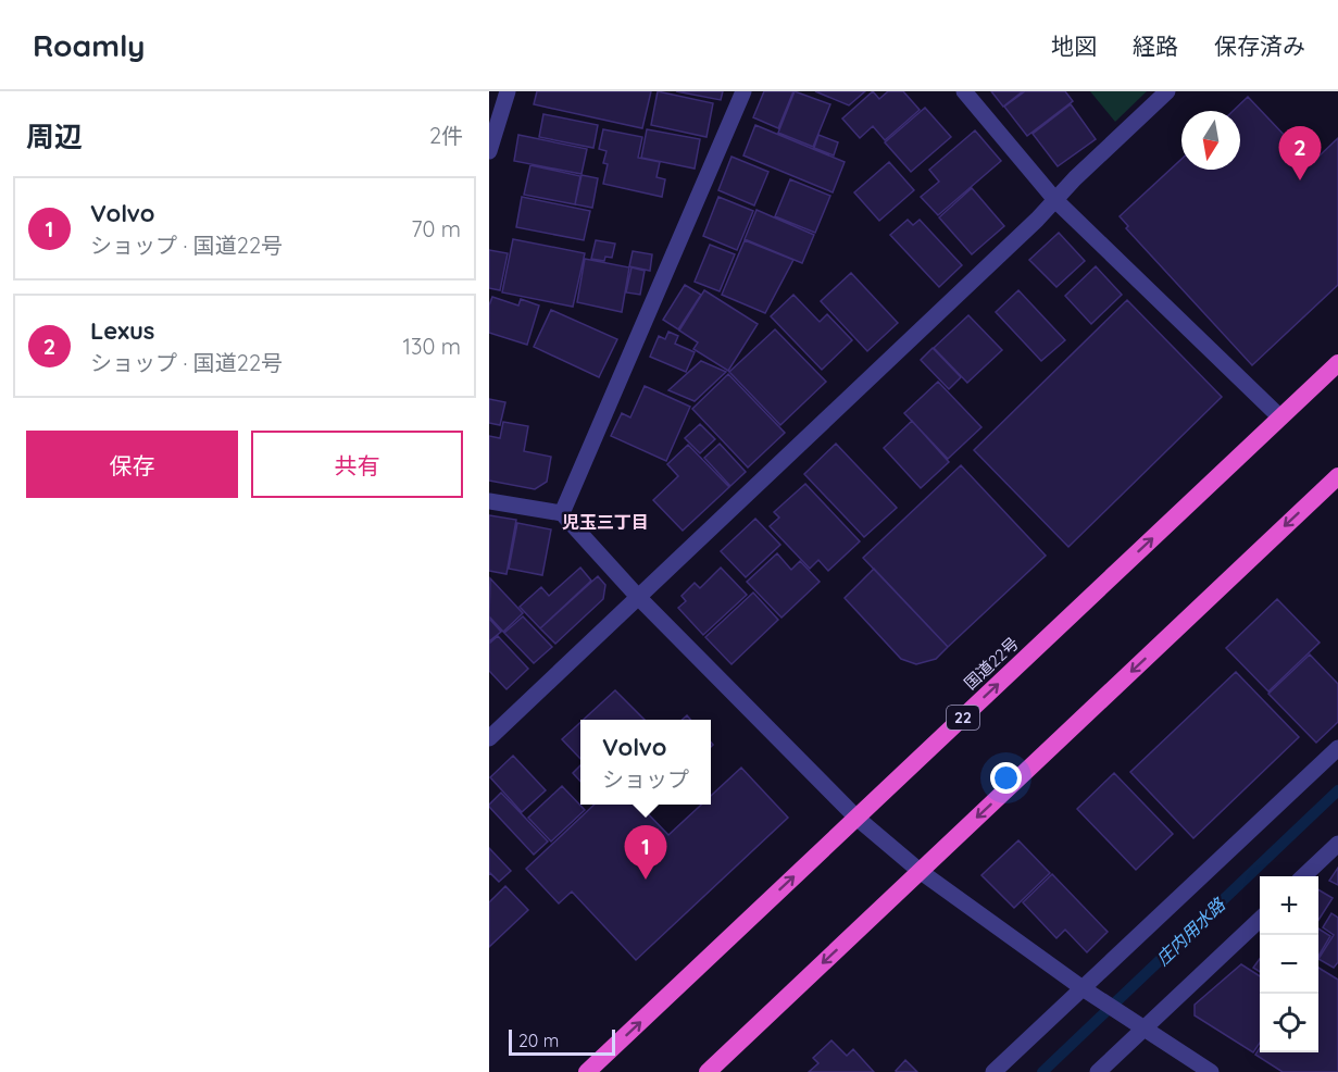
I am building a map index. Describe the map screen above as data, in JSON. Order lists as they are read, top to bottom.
{
  "streets": {
    "highway": ["国道22号", "22"]
  },
  "districts": ["児玉三丁目"],
  "water": ["庄内用水路"],
  "scale_bar": "20 m",
  "north": "bottom",
  "page": {
    "header": "Roamly",
    "nav": ["地図", "経路", "保存済み"],
    "heading": ["周辺", "2件"],
    "pins": ["2", "1"],
    "list": [
      {
        "mark": "1",
        "name": "Volvo",
        "note": "ショップ · 国道22号",
        "value": "70 m"
      },
      {
        "mark": "2",
        "name": "Lexus",
        "note": "ショップ · 国道22号",
        "value": "130 m"
      }
    ],
    "buttons": ["保存", "共有"],
    "popup": ["Volvo", "ショップ"],
    "map_buttons": ["+", "−"],
    "scale": "20 m"
  }
}
